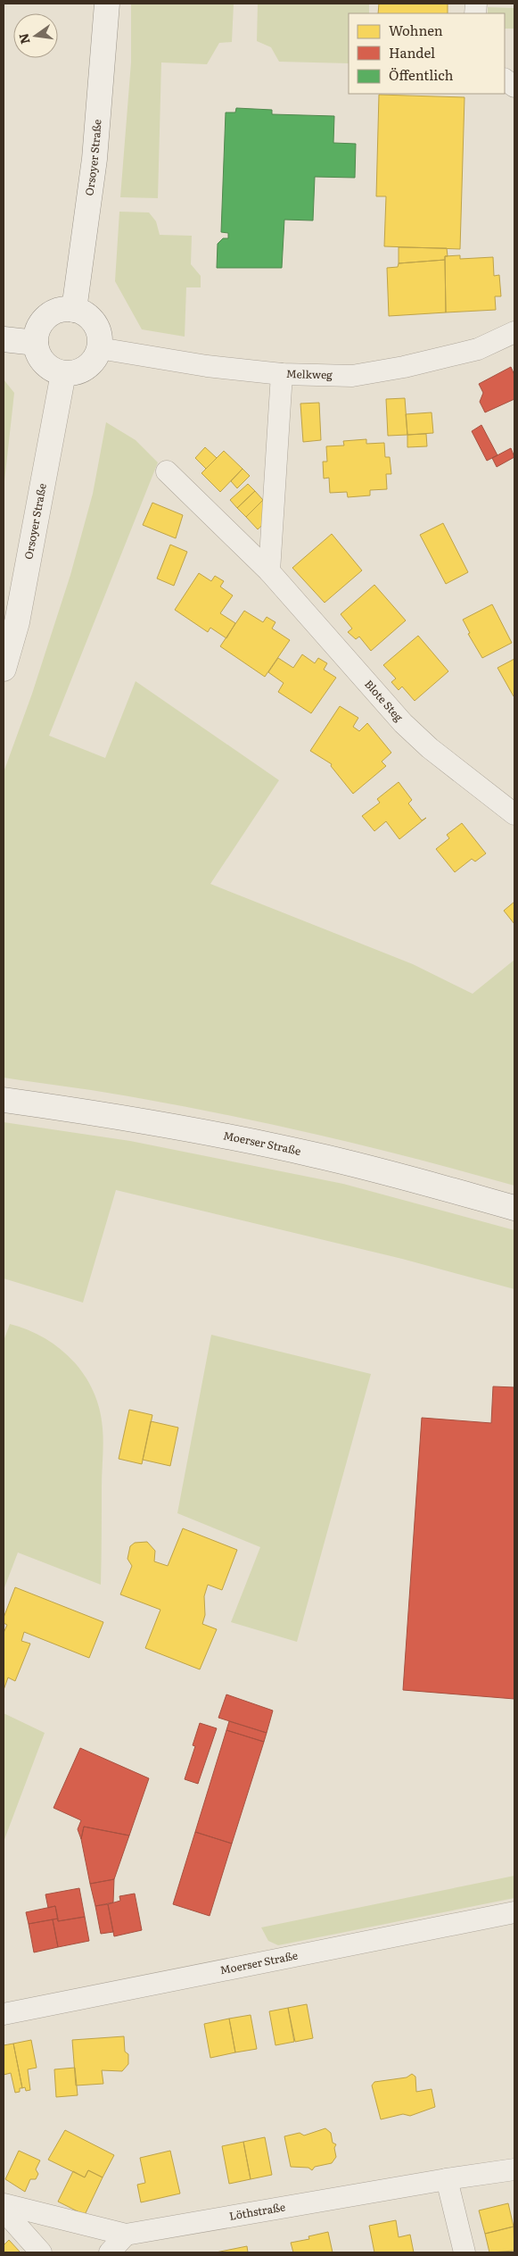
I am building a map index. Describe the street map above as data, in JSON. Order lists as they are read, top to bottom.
{
  "streets": {
    "main road": ["Orsoyer Straße", "Moerser Straße"],
    "street": ["Melkweg", "Blote Steg", "Löthstraße"]
  },
  "crossings": [
    ["Orsoyer Straße", "Melkweg"]
  ],
  "legend": ["Wohnen", "Handel", "Öffentlich"],
  "north": "left"
}
